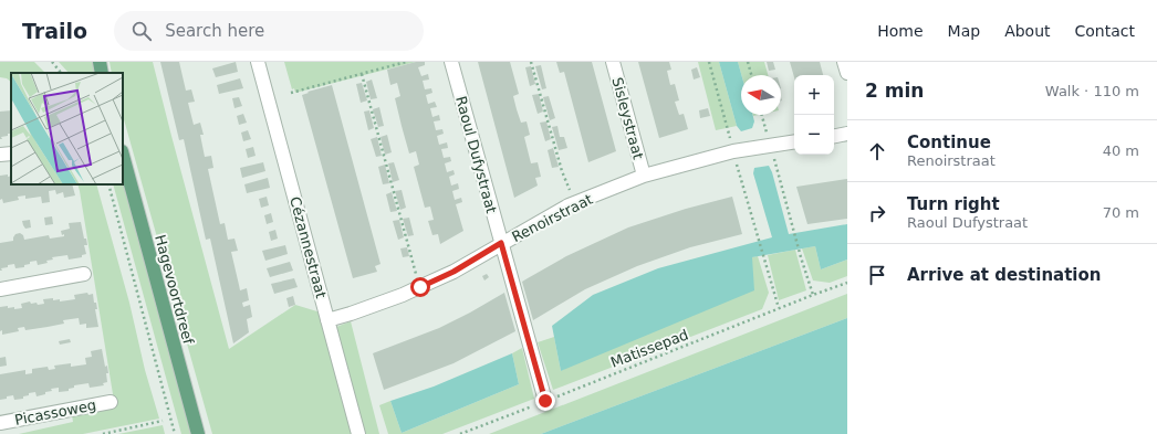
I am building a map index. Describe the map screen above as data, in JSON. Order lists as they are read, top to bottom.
{
  "streets": {
    "main road": ["Hagevoortdreef"],
    "street": [
      "Sisleystraat",
      "Raoul Dufystraat",
      "Renoirstraat",
      "Cézannestraat",
      "Picassoweg"
    ],
    "path": ["Matissepad"]
  },
  "crossings": [
    ["Sisleystraat", "Renoirstraat"],
    ["Raoul Dufystraat", "Renoirstraat"],
    ["Raoul Dufystraat", "Matissepad"],
    ["Renoirstraat", "Cézannestraat"]
  ],
  "north": "left",
  "page": {
    "header": "Trailo",
    "search": "Search here",
    "nav": [
      "Home",
      "Map",
      "About",
      "Contact"
    ],
    "heading": ["2 min", "Walk · 110 m"],
    "map_buttons": ["+", "−"],
    "list": [
      ["Continue", "Renoirstraat", "40 m"],
      ["Turn right", "Raoul Dufystraat", "70 m"],
      "Arrive at destination"
    ]
  }
}
